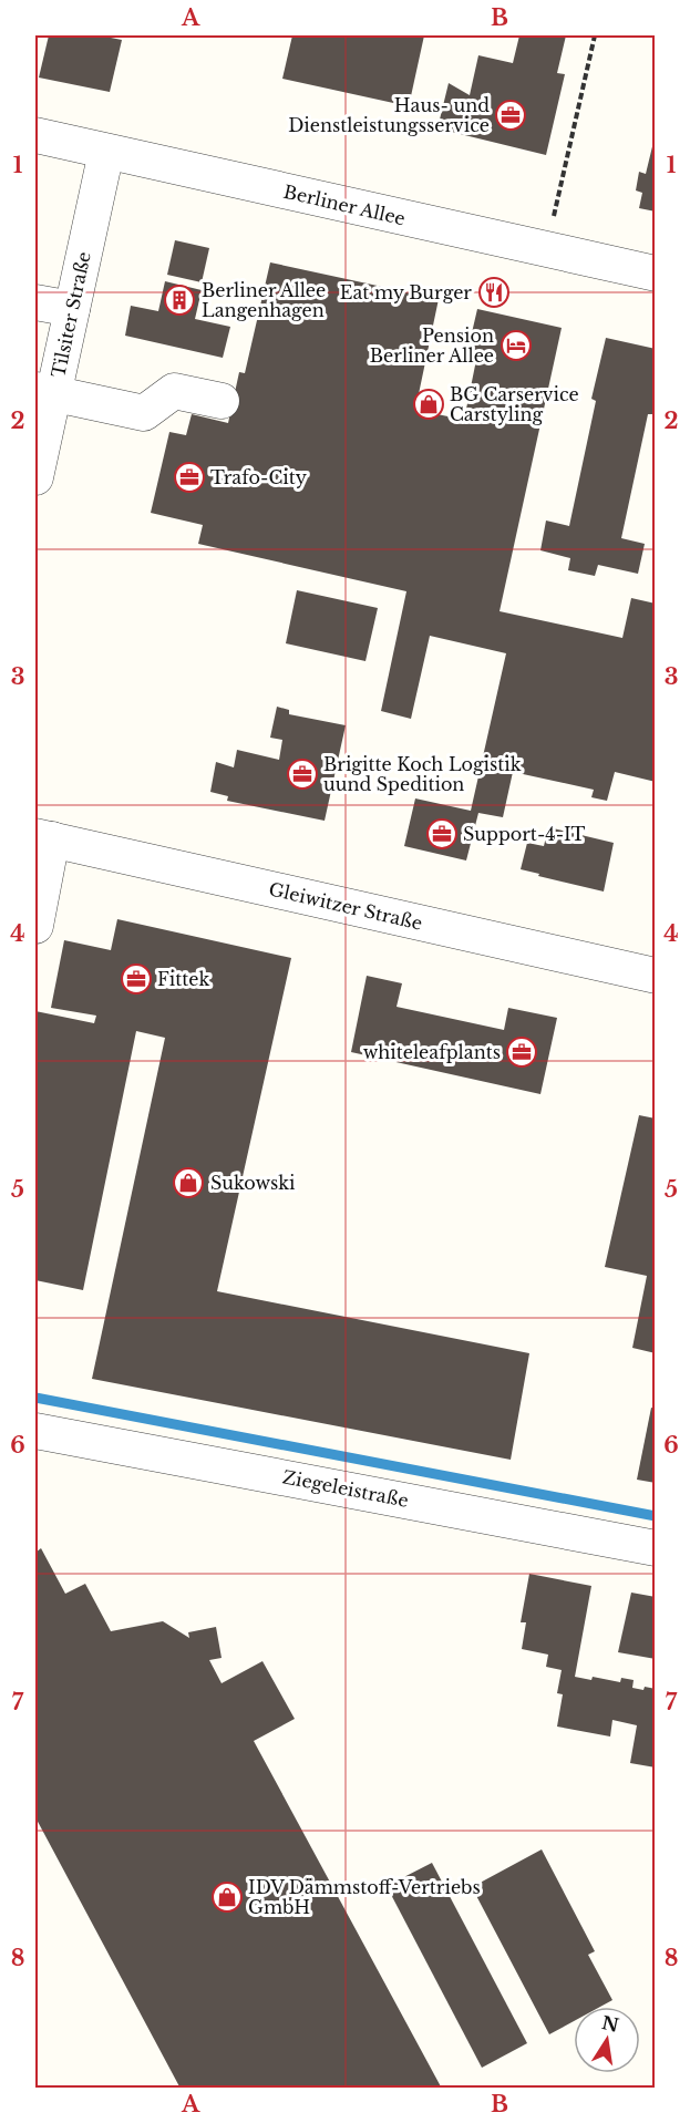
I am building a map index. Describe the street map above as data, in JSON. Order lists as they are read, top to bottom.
{
  "streets": {
    "street": [
      "Berliner Allee",
      "Tilsiter Straße",
      "Gleiwitzer Straße",
      "Ziegeleistraße"
    ]
  },
  "crossings": [
    ["Berliner Allee", "Tilsiter Straße"]
  ],
  "places": {
    "office": [
      "Haus- und Dienstleistungsservice",
      "Trafo-City",
      "Brigitte Koch Logistik uund Spedition",
      "Support-4-IT",
      "Fittek",
      "whiteleafplants"
    ],
    "restaurant": ["Eat my Burger"],
    "building": ["Berliner Allee Langenhagen"],
    "hotel": ["Pension Berliner Allee"],
    "shop": ["BG Carservice Carstyling", "Sukowski", "IDV Dämmstoff-Vertriebs GmbH"]
  },
  "north": "top",
  "grid": {
    "columns": ["A", "B"],
    "rows": [
      "1",
      "2",
      "3",
      "4",
      "5",
      "6",
      "7",
      "8"
    ]
  }
}
